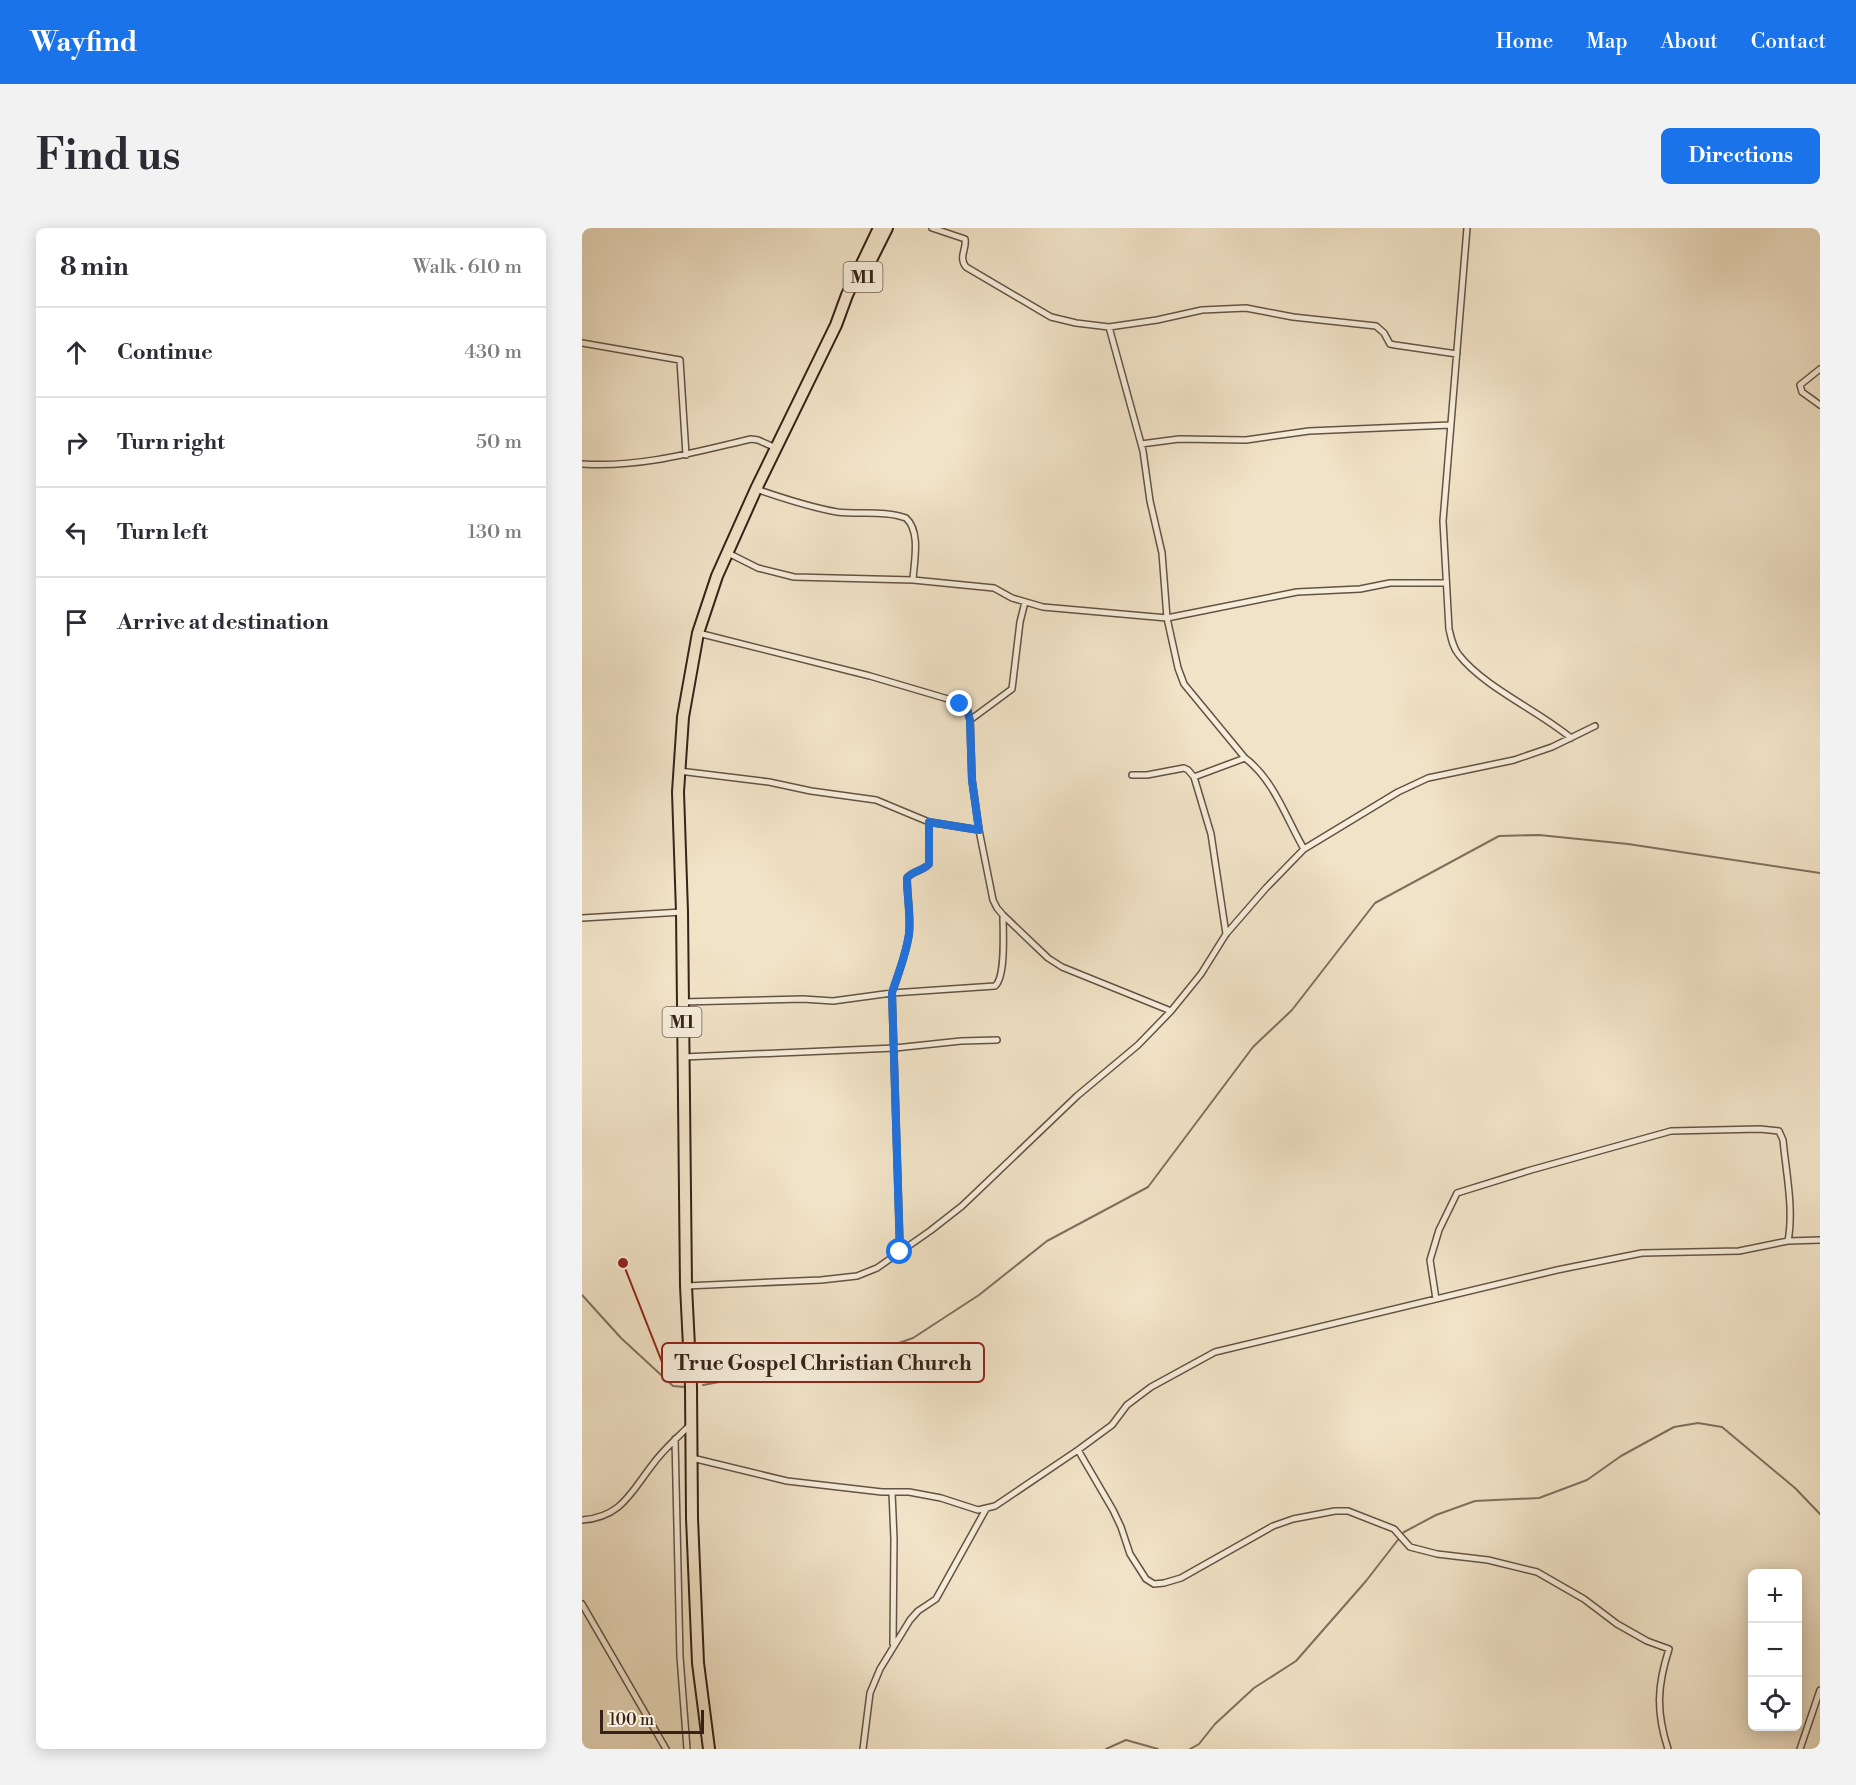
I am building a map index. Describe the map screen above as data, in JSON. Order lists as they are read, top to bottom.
{
  "streets": {
    "highway": ["M1"]
  },
  "places": ["True Gospel Christian Church"],
  "scale_bar": "100 m",
  "page": {
    "header": "Wayfind",
    "nav": [
      "Home",
      "Map",
      "About",
      "Contact"
    ],
    "buttons": "Directions",
    "title": "Find us",
    "heading": ["8 min", "Walk · 610 m"],
    "list": [
      ["Continue", "430 m"],
      ["Turn right", "50 m"],
      ["Turn left", "130 m"],
      "Arrive at destination"
    ],
    "map_buttons": ["+", "−"],
    "scale": "100 m"
  }
}
